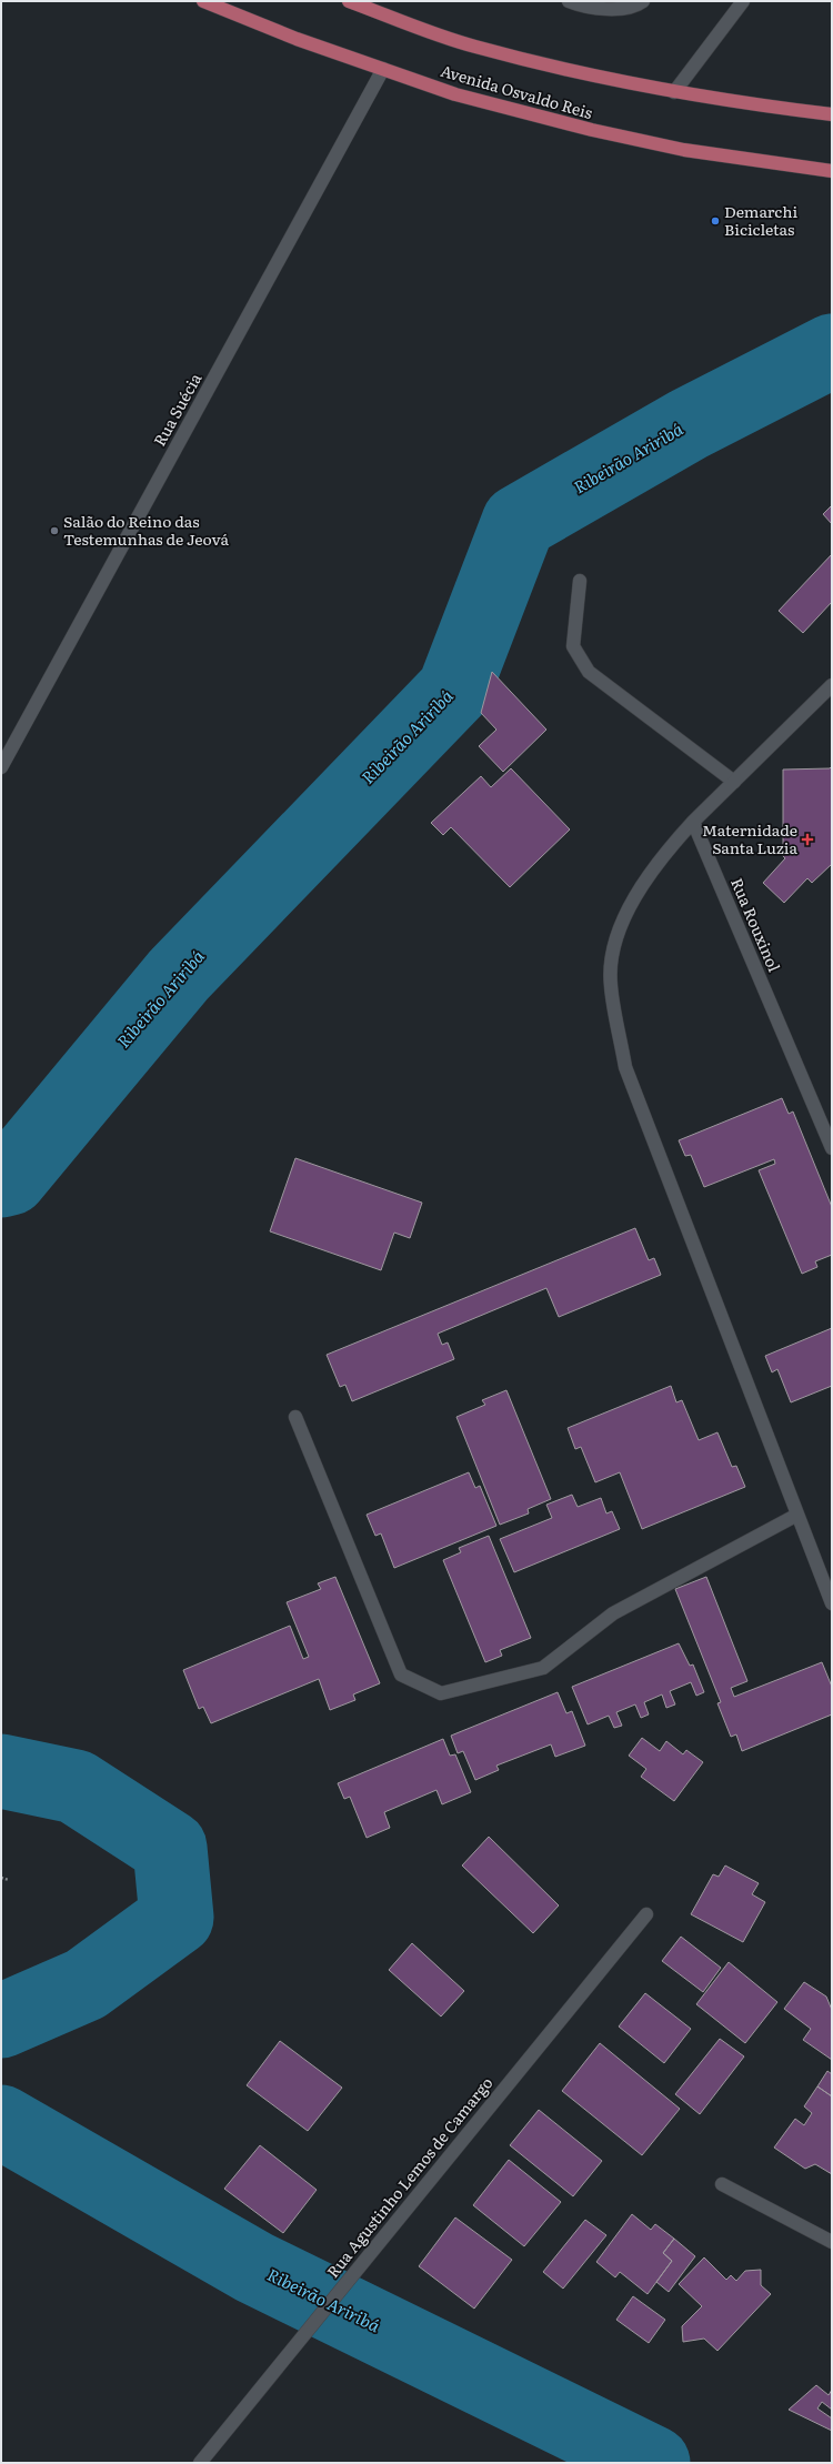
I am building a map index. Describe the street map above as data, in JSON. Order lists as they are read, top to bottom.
{
  "streets": {
    "main road": ["Avenida Osvaldo Reis"],
    "street": ["Rua Suécia", "Rua Rouxinol", "Rua Agustinho Lemos de Camargo"]
  },
  "crossings": [
    ["Avenida Osvaldo Reis", "Rua Suécia"]
  ],
  "water": ["Ribeirão Ariribá"],
  "places": {
    "other": ["Demarchi Bicicletas", "Salão do Reino das Testemunhas de Jeová"],
    "health": ["Maternidade Santa Luzia"]
  }
}
